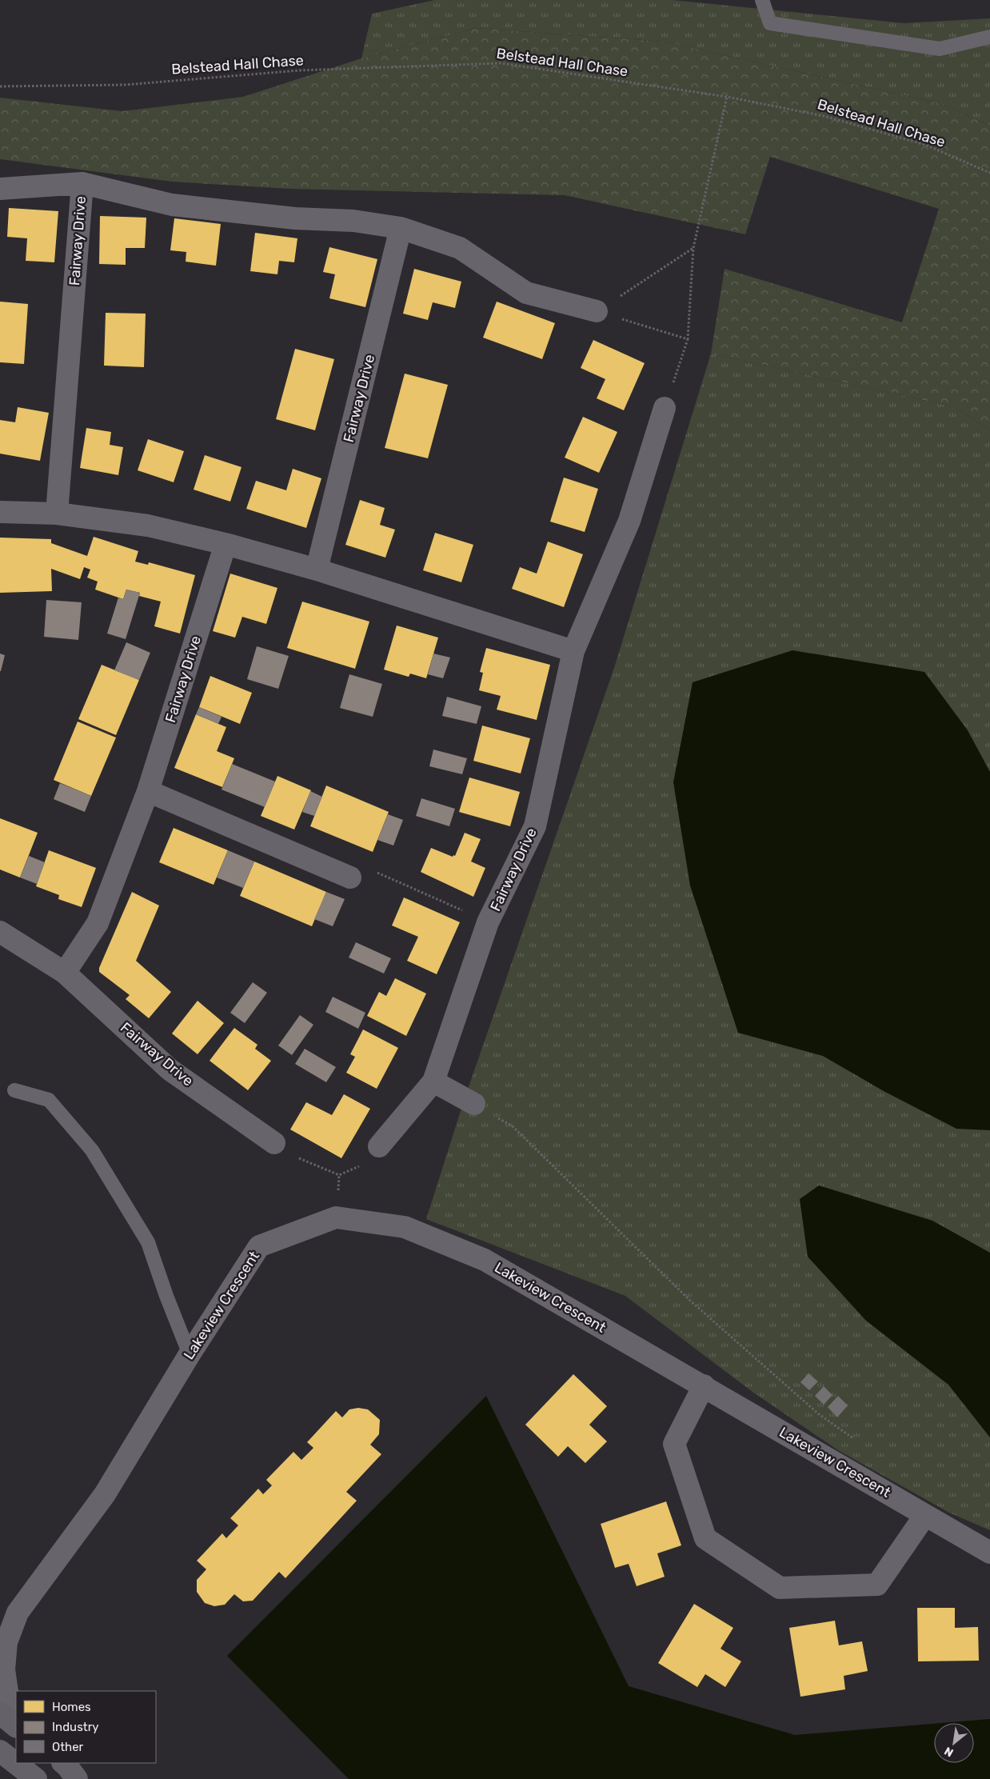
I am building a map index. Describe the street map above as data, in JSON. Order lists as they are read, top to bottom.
{
  "streets": {
    "street": ["Fairway Drive", "Lakeview Crescent"],
    "path": ["Belstead Hall Chase"]
  },
  "legend": ["Homes", "Industry", "Other"],
  "north": "bottom left"
}
